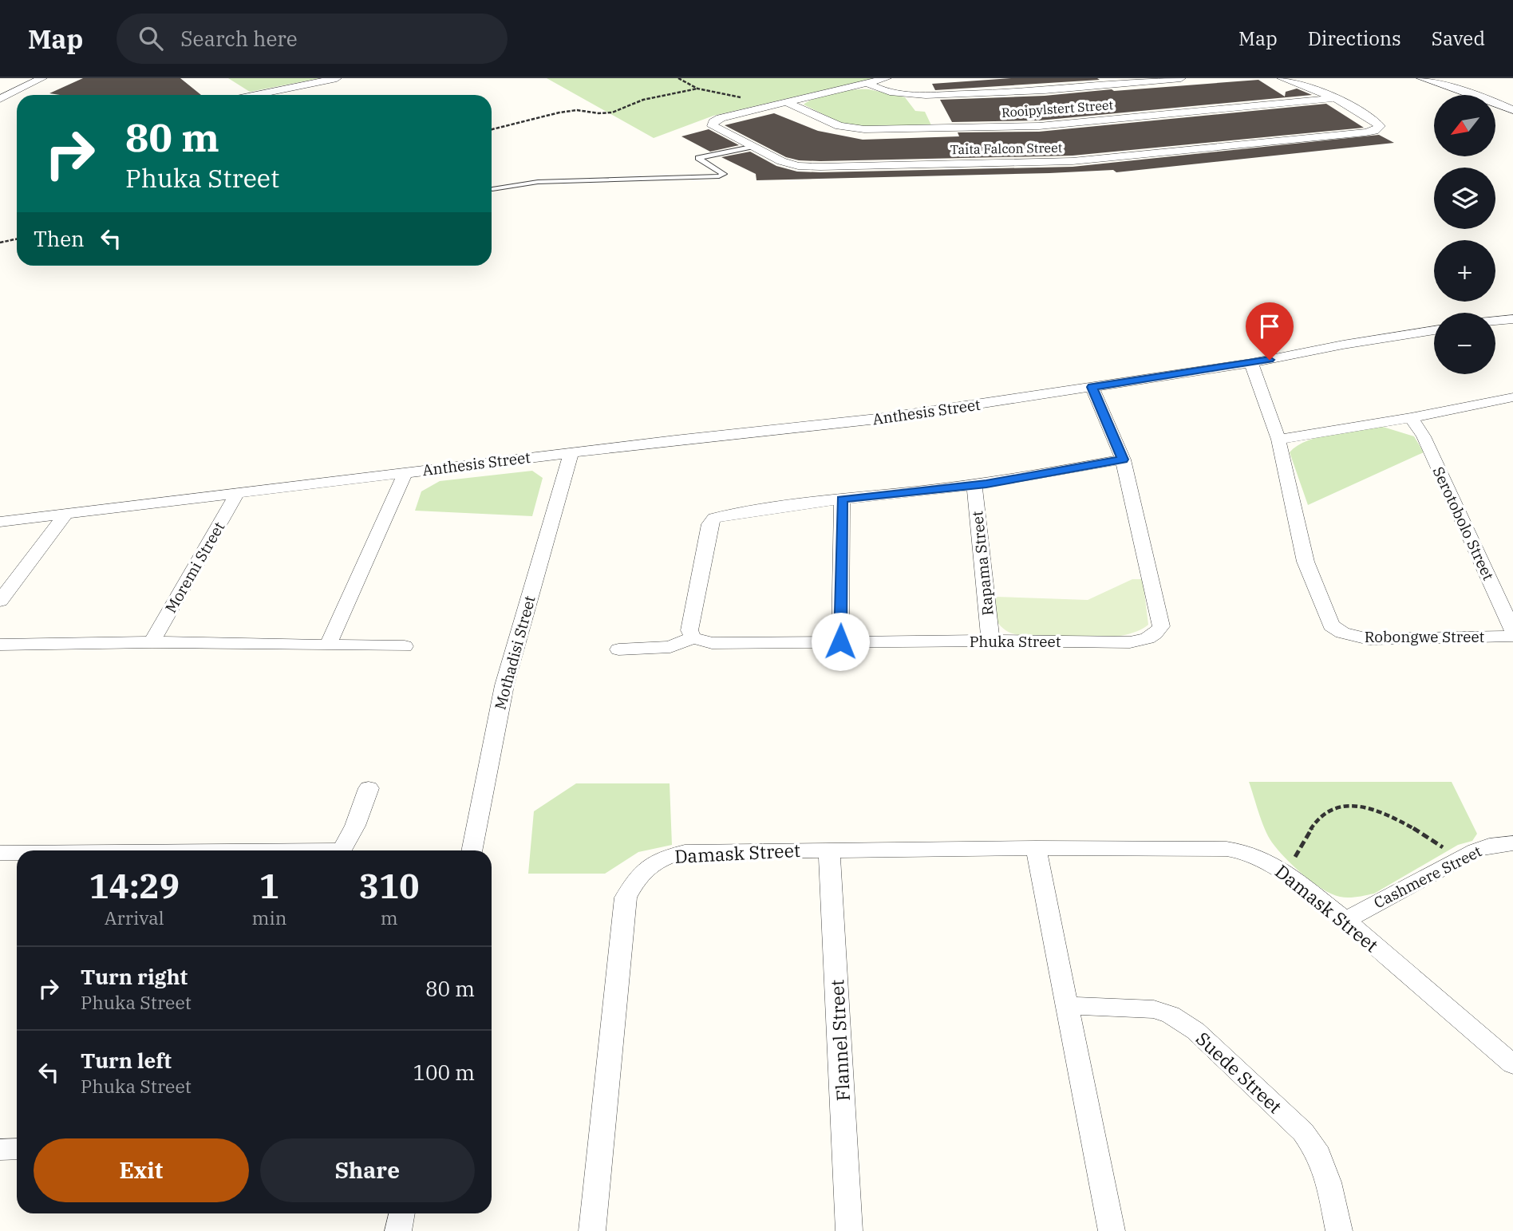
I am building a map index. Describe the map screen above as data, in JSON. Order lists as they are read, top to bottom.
{
  "streets": {
    "street": [
      "Rooipylstert Street",
      "Taita Falcon Street",
      "Anthesis Street",
      "Serotobolo Street",
      "Rapama Street",
      "Moremi Street",
      "Robongwe Street",
      "Phuka Street",
      "Mothadisi Street",
      "Damask Street",
      "Cashmere Street",
      "Flannel Street",
      "Suede Street"
    ]
  },
  "crossings": [
    ["Rooipylstert Street", "Taita Falcon Street"],
    ["Anthesis Street", "Moremi Street"],
    ["Anthesis Street", "Robongwe Street"],
    ["Anthesis Street", "Phuka Street"],
    ["Anthesis Street", "Mothadisi Street"],
    ["Rapama Street", "Phuka Street"],
    ["Damask Street", "Cashmere Street"],
    ["Damask Street", "Flannel Street"]
  ],
  "north": "bottom left",
  "page": {
    "header": "Map",
    "search": "Search here",
    "nav": ["Map", "Directions", "Saved"],
    "map_buttons": ["+", "−"],
    "turn": ["80 m", "Phuka Street"],
    "then": "Then",
    "eta": [
      "14:29",
      "Arrival",
      "1",
      "min",
      "310",
      "m"
    ],
    "list": [
      {
        "name": "Turn right",
        "note": "Phuka Street",
        "value": "80 m"
      },
      {
        "name": "Turn left",
        "note": "Phuka Street",
        "value": "100 m"
      }
    ],
    "buttons": ["Exit", "Share"]
  }
}
